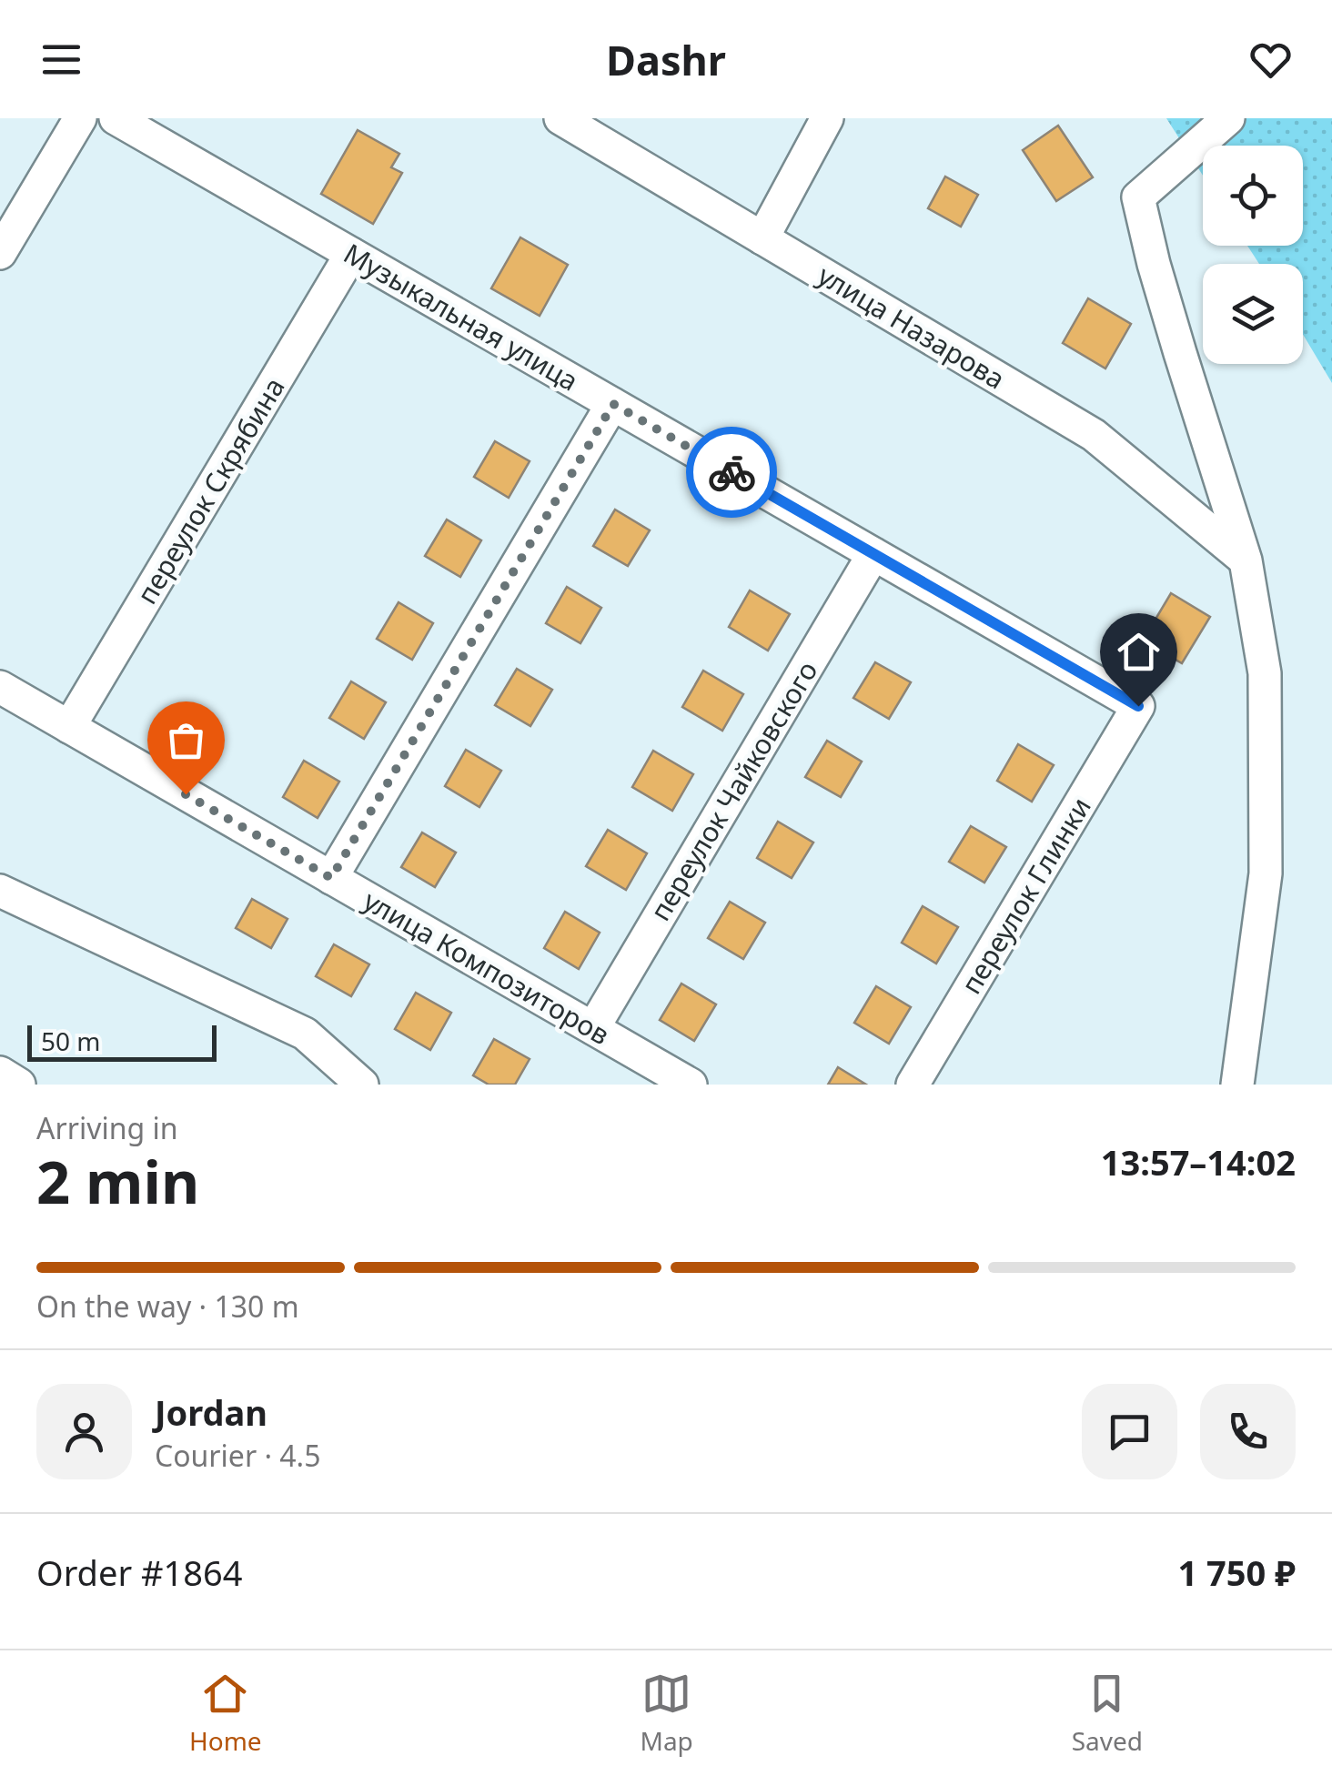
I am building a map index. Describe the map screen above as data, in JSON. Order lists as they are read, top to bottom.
{
  "streets": {
    "street": [
      "Музыкальная улица",
      "улица Назарова",
      "переулок Скрябина",
      "переулок Чайковского",
      "переулок Глинки",
      "улица Композиторов"
    ]
  },
  "crossings": [
    ["Музыкальная улица", "переулок Скрябина"],
    ["Музыкальная улица", "переулок Чайковского"],
    ["Музыкальная улица", "переулок Глинки"],
    ["переулок Скрябина", "улица Композиторов"],
    ["переулок Чайковского", "улица Композиторов"]
  ],
  "scale_bar": "50 m",
  "page": {
    "header": "Dashr",
    "scale": "50 m",
    "heading": ["2 min", "Arriving in", "13:57–14:02"],
    "panel": [
      "Jordan",
      "Courier · 4.5",
      "Order #1864",
      "1 750 ₽"
    ],
    "bar": "On the way · 130 m",
    "tabs": ["Home", "Map", "Saved"]
  }
}
